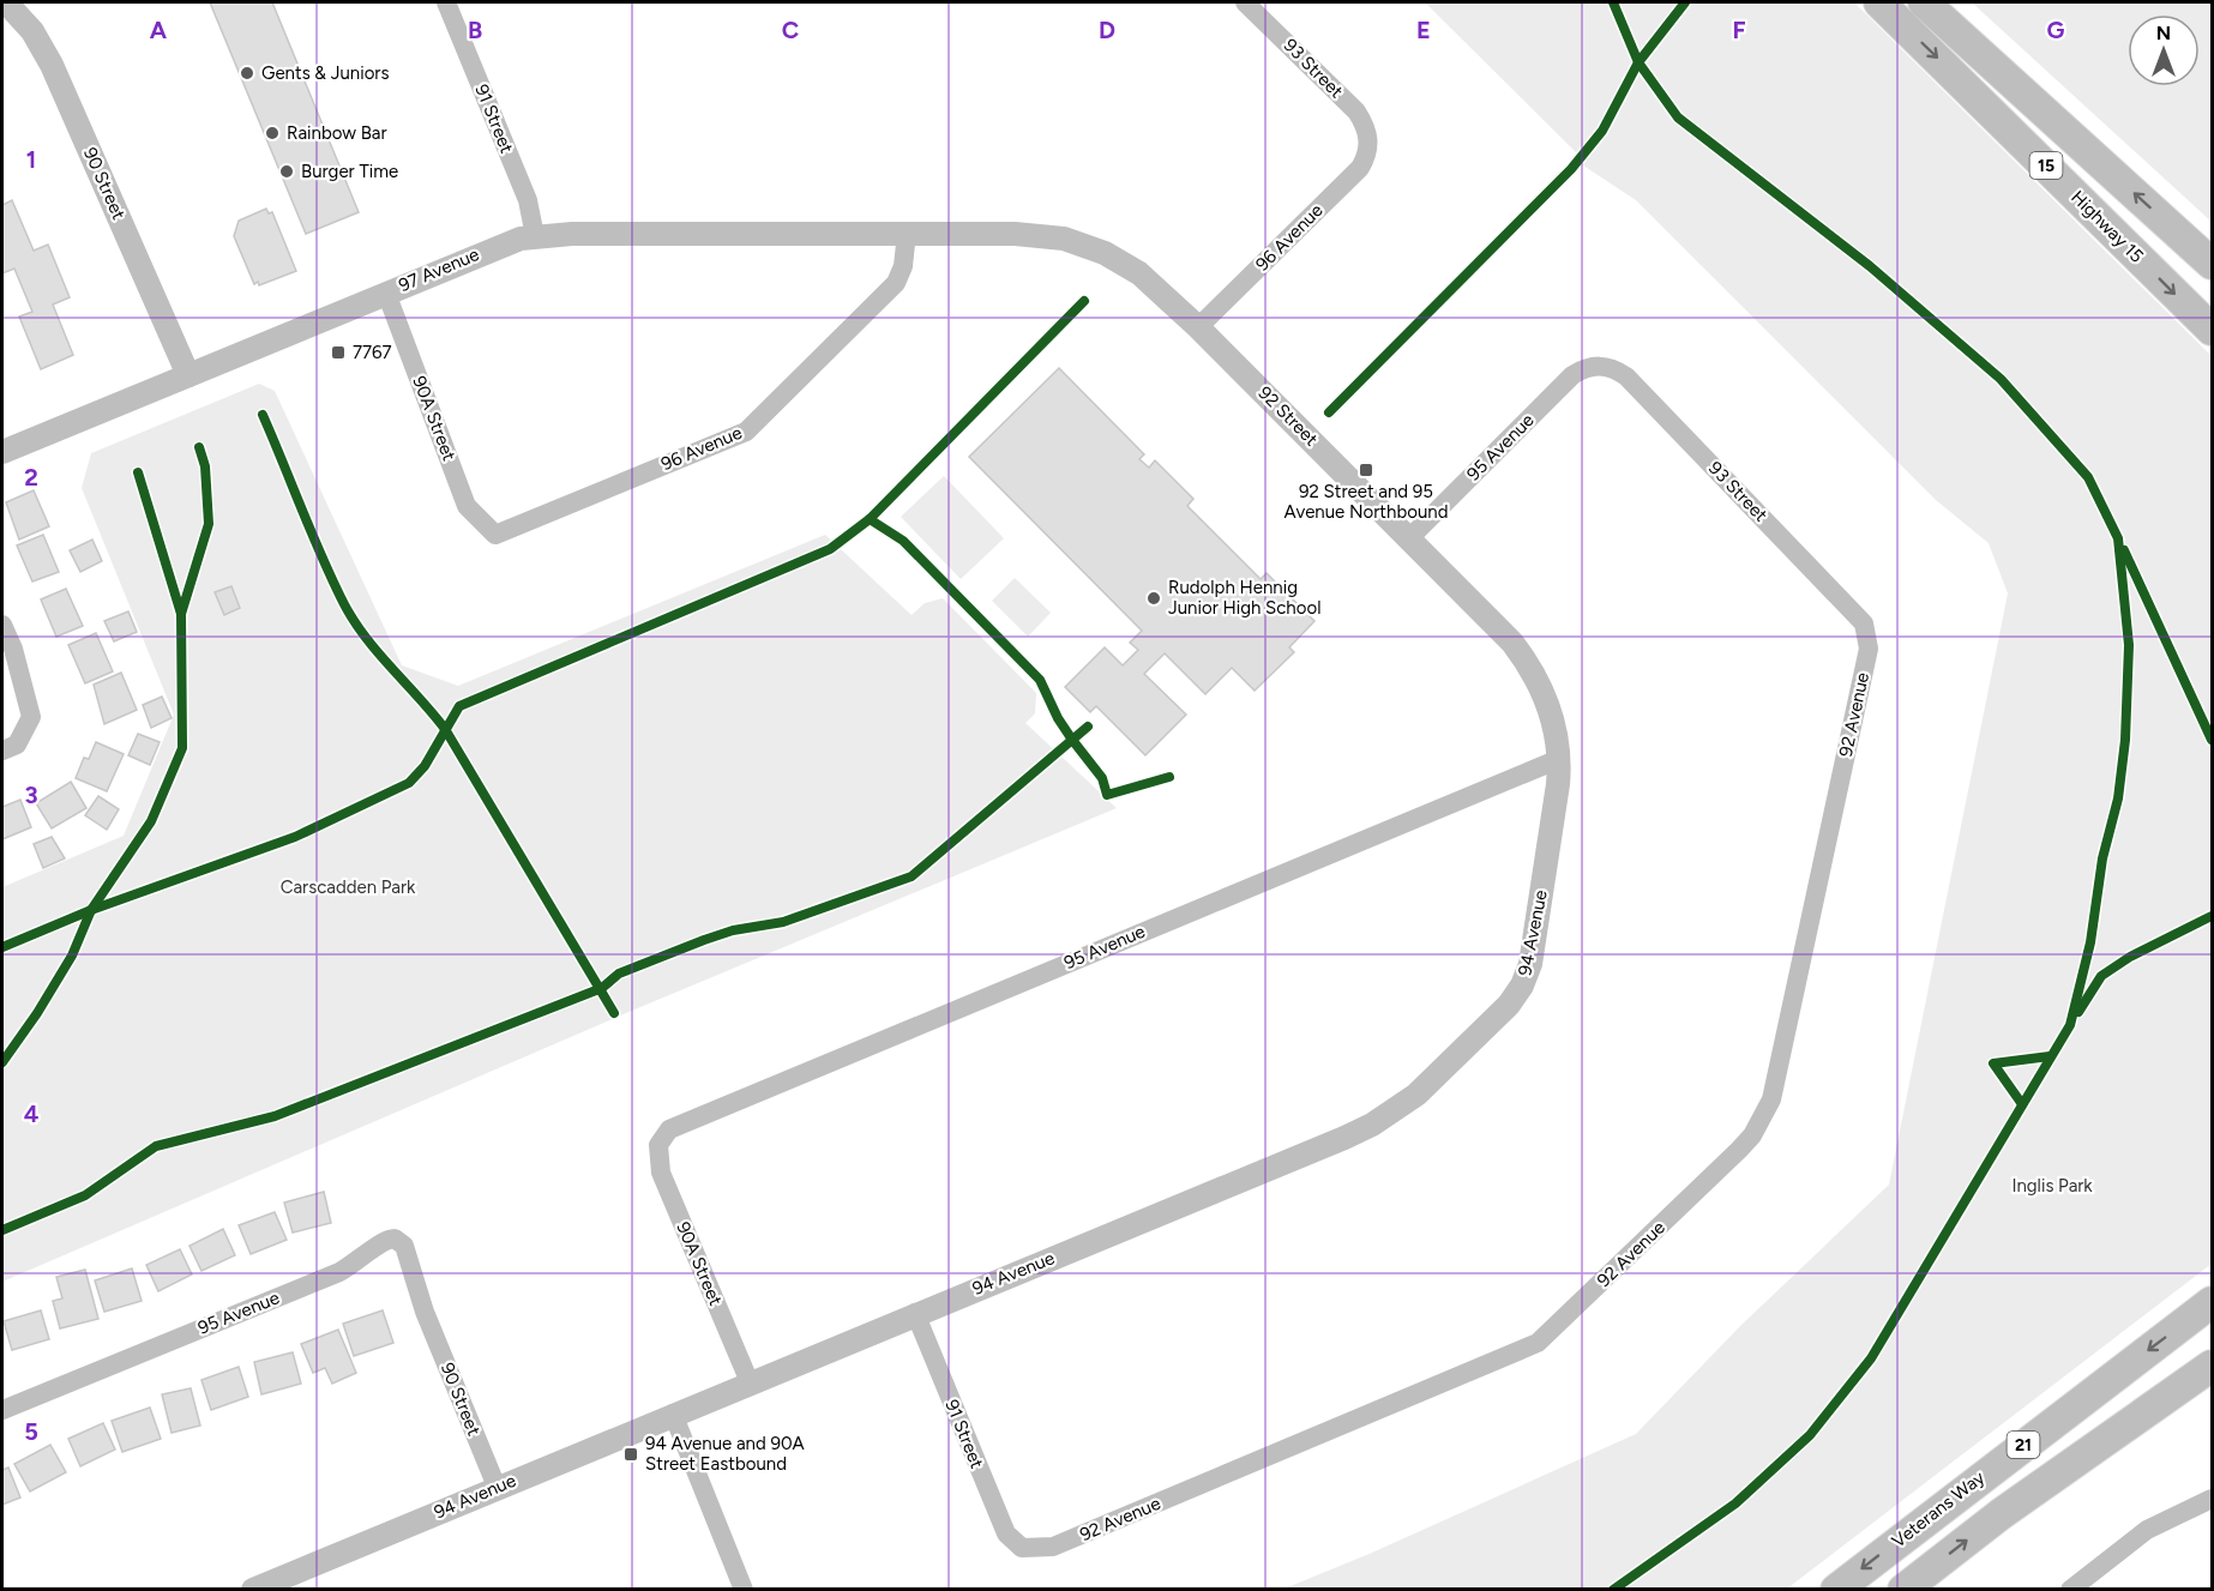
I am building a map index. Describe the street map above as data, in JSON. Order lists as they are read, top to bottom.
{
  "streets": {
    "main road": [
      "15",
      "Highway 15",
      "21",
      "Veterans Way"
    ],
    "street": [
      "93 Street",
      "91 Street",
      "90 Street",
      "96 Avenue",
      "97 Avenue",
      "92 Street",
      "90A Street",
      "95 Avenue",
      "92 Avenue",
      "94 Avenue"
    ]
  },
  "crossings": [
    ["93 Street", "96 Avenue"],
    ["93 Street", "95 Avenue"],
    ["93 Street", "92 Avenue"],
    ["91 Street", "97 Avenue"],
    ["91 Street", "92 Avenue"],
    ["91 Street", "94 Avenue"],
    ["90 Street", "97 Avenue"],
    ["90 Street", "95 Avenue"],
    ["90 Street", "94 Avenue"],
    ["96 Avenue", "97 Avenue"],
    ["96 Avenue", "92 Street"],
    ["96 Avenue", "90A Street"],
    ["97 Avenue", "92 Street"],
    ["97 Avenue", "90A Street"],
    ["92 Street", "95 Avenue"],
    ["92 Street", "94 Avenue"],
    ["90A Street", "95 Avenue"],
    ["90A Street", "94 Avenue"],
    ["95 Avenue", "94 Avenue"]
  ],
  "parks": ["Carscadden Park", "Inglis Park"],
  "places": {
    "other": [
      "Gents & Juniors",
      "Rainbow Bar",
      "Burger Time",
      "Rudolph Hennig Junior High School"
    ],
    "transit": ["7767", "92 Street and 95 Avenue Northbound", "94 Avenue and 90A Street Eastbound"]
  },
  "north": "top",
  "grid": {
    "columns": [
      "A",
      "B",
      "C",
      "D",
      "E",
      "F",
      "G"
    ],
    "rows": [
      "1",
      "2",
      "3",
      "4",
      "5"
    ]
  }
}
